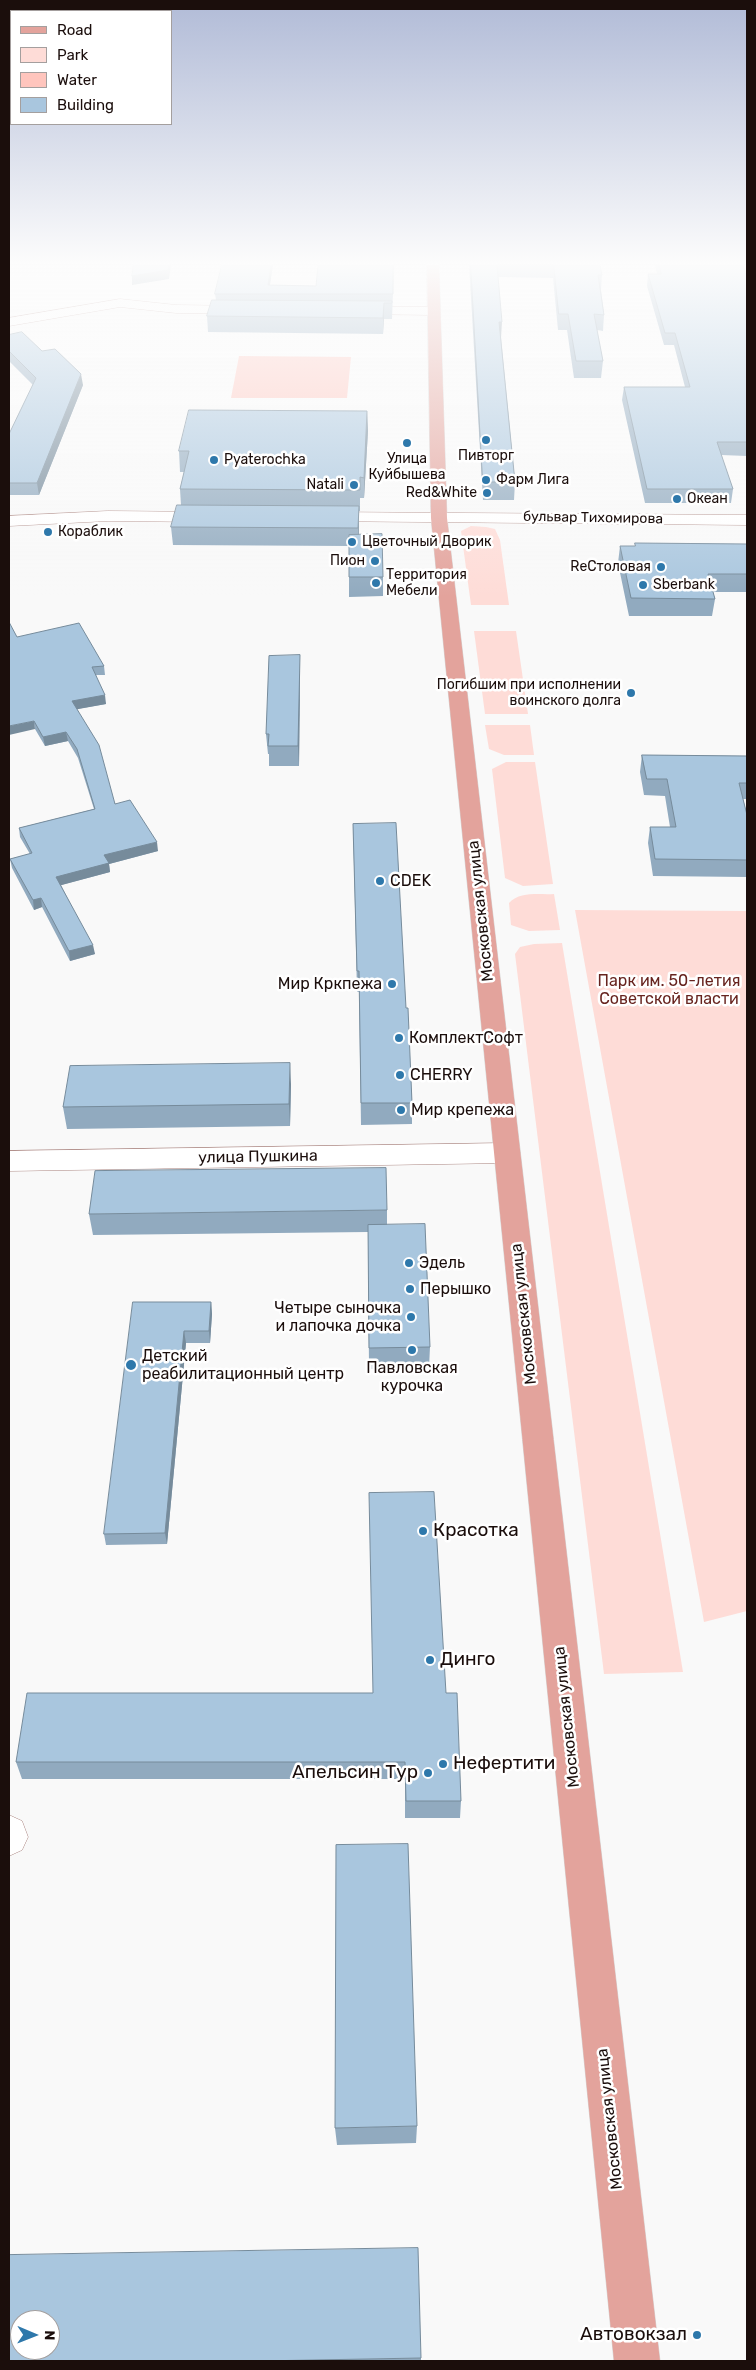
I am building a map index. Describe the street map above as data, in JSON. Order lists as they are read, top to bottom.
{
  "streets": {
    "main road": ["Московская улица"],
    "street": ["бульвар Тихомирова", "улица Пушкина"]
  },
  "crossings": [
    ["бульвар Тихомирова", "Московская улица"],
    ["Московская улица", "улица Пушкина"]
  ],
  "parks": ["Парк им. 50-летия Советской власти"],
  "places": [
    "Пивторг",
    "Улица Куйбышева",
    "Pyaterochka",
    "Фарм Лига",
    "Natali",
    "Red&White",
    "Океан",
    "Кораблик",
    "Цветочный Дворик",
    "Пион",
    "ReСтоловая",
    "Территория Мебели",
    "Sberbank",
    "Погибшим при исполнении воинского долга",
    "CDEK",
    "Мир Кркпежа",
    "КомплектСофт",
    "CHERRY",
    "Мир крепежа",
    "Эдель",
    "Перышко",
    "Четыре сыночка и лапочка дочка",
    "Павловская курочка",
    "Детский реабилитационный центр",
    "Красотка",
    "Динго",
    "Нефертити",
    "Апельсин Тур",
    "Автовокзал"
  ],
  "legend": [
    "Road",
    "Park",
    "Water",
    "Building"
  ],
  "north": "right"
}
